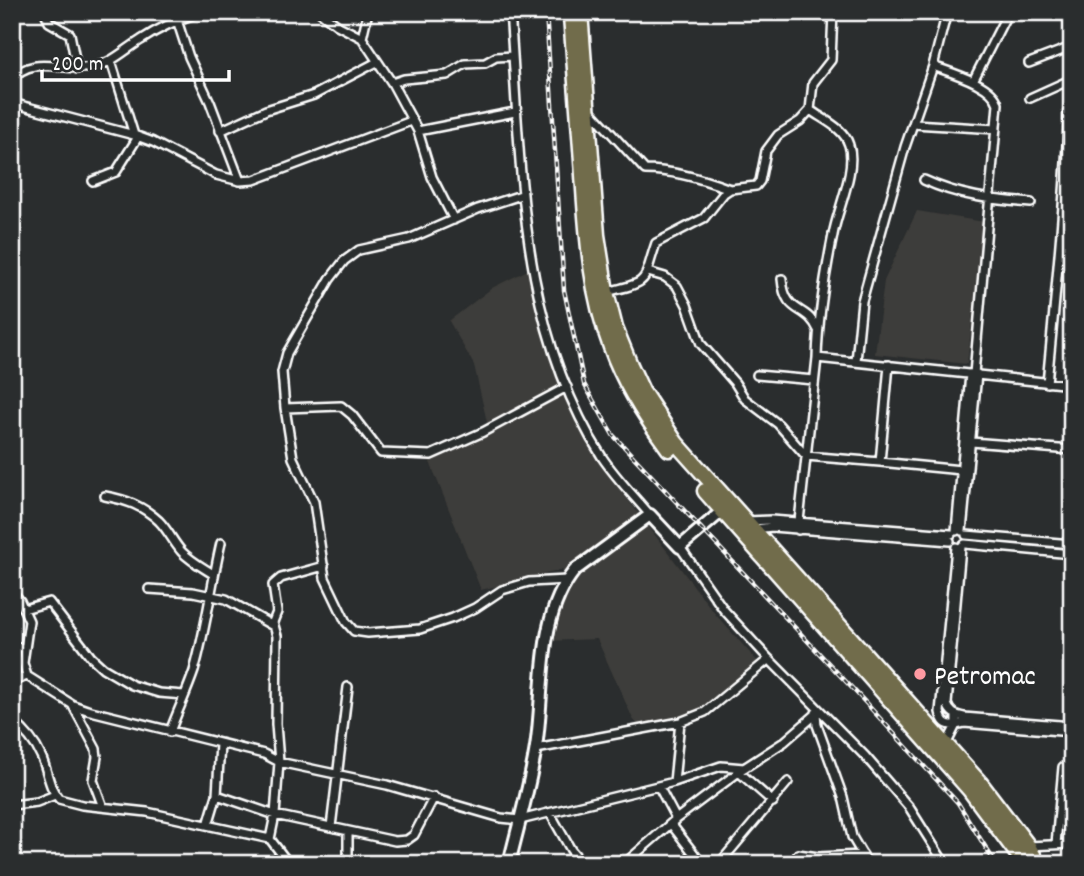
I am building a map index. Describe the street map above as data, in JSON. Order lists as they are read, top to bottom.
{
  "places": ["Petromac"],
  "scale_bar": "200 m"
}
